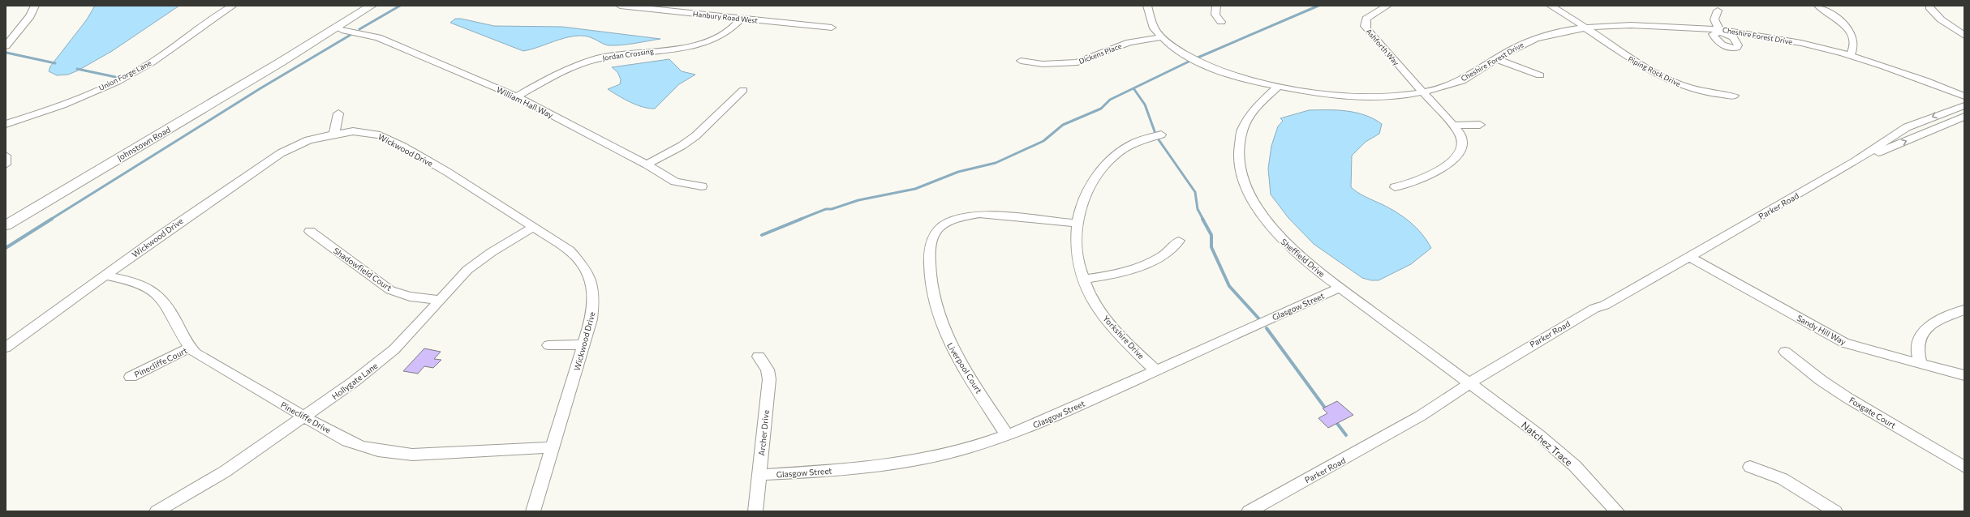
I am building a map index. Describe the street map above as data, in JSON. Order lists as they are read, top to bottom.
{
  "streets": {
    "main road": ["Johnstown Road"],
    "street": [
      "Hanbury Road West",
      "Cheshire Forest Drive",
      "Ashforth Way",
      "Dickens Place",
      "Jordan Crossing",
      "Piping Rock Drive",
      "Union Forge Lane",
      "William Hall Way",
      "Wickwood Drive",
      "Parker Road",
      "Sheffield Drive",
      "Shadowfield Court",
      "Glasgow Street",
      "Sandy Hill Way",
      "Yorkshire Drive",
      "Pinecliffe Court",
      "Liverpool Court",
      "Hollygate Lane",
      "Foxgate Court",
      "Pinecliffe Drive",
      "Archer Drive",
      "Natchez Trace"
    ]
  },
  "crossings": [
    ["Hanbury Road West", "Jordan Crossing"],
    ["Cheshire Forest Drive", "Ashforth Way"],
    ["Cheshire Forest Drive", "Dickens Place"],
    ["Cheshire Forest Drive", "Piping Rock Drive"],
    ["Cheshire Forest Drive", "Sheffield Drive"],
    ["Jordan Crossing", "William Hall Way"],
    ["William Hall Way", "Johnstown Road"],
    ["Wickwood Drive", "Hollygate Lane"],
    ["Wickwood Drive", "Pinecliffe Drive"],
    ["Parker Road", "Sheffield Drive"],
    ["Parker Road", "Sandy Hill Way"],
    ["Parker Road", "Natchez Trace"],
    ["Sheffield Drive", "Glasgow Street"],
    ["Sheffield Drive", "Natchez Trace"],
    ["Shadowfield Court", "Hollygate Lane"],
    ["Glasgow Street", "Yorkshire Drive"],
    ["Glasgow Street", "Liverpool Court"],
    ["Glasgow Street", "Archer Drive"],
    ["Yorkshire Drive", "Liverpool Court"],
    ["Pinecliffe Court", "Pinecliffe Drive"],
    ["Hollygate Lane", "Pinecliffe Drive"]
  ]
}
